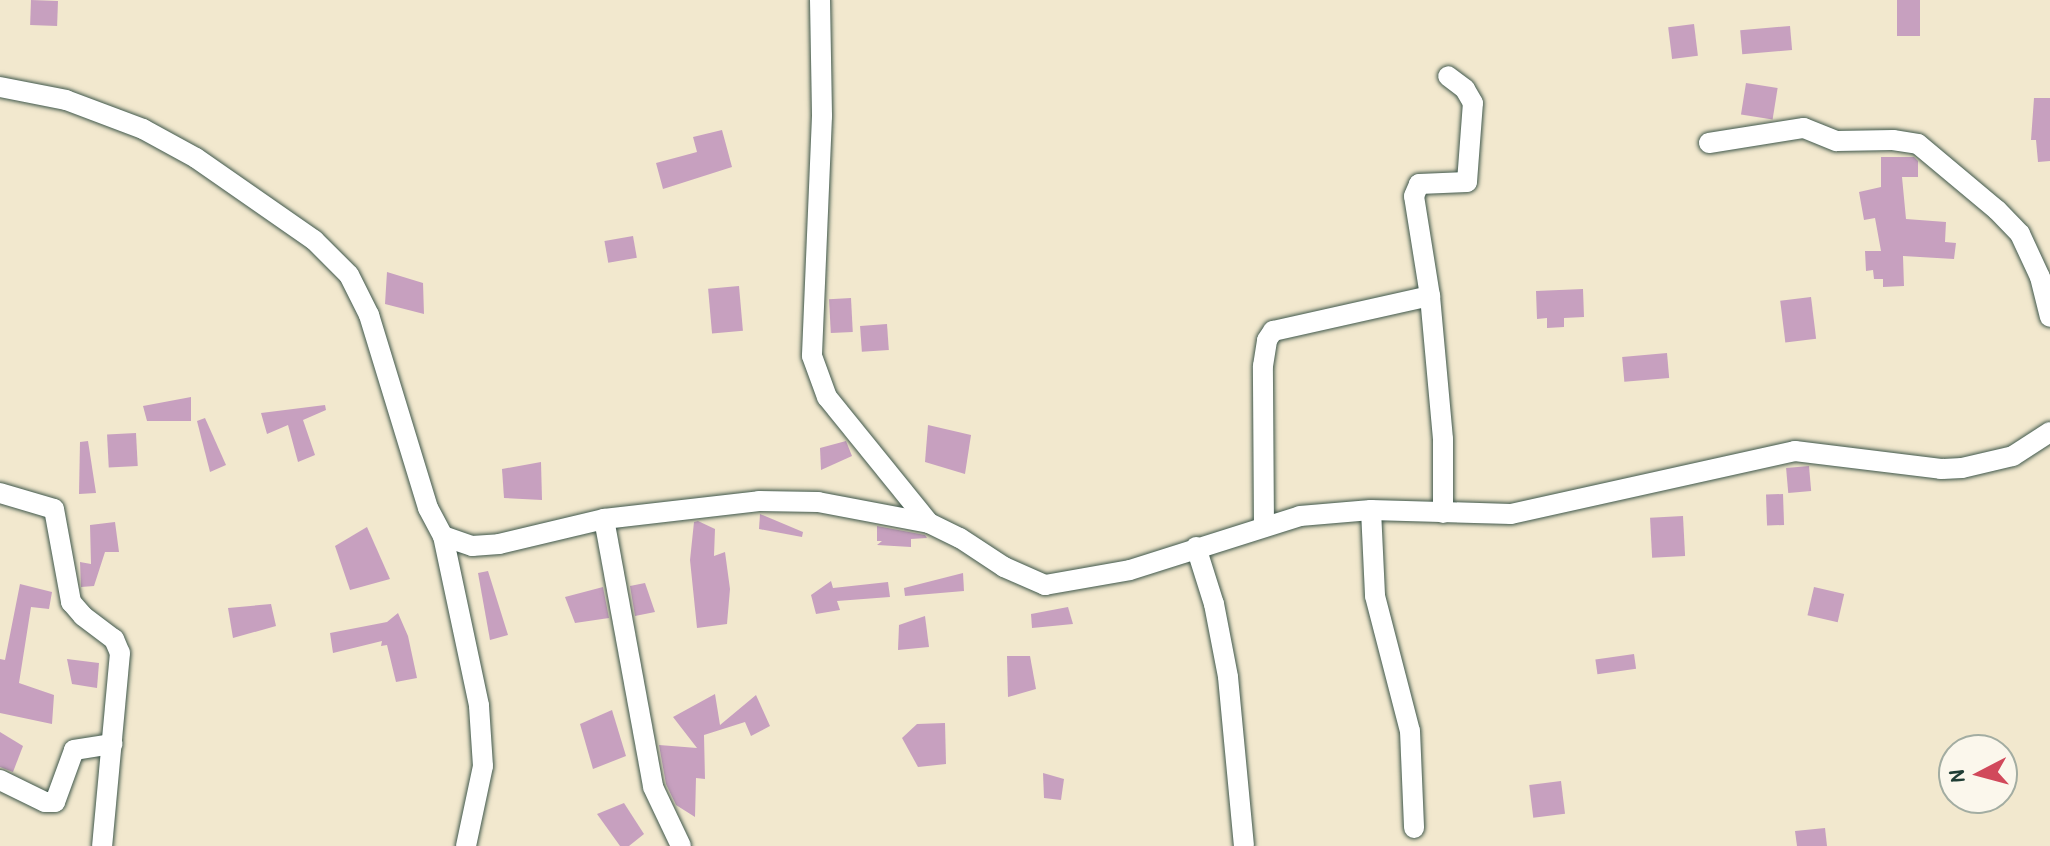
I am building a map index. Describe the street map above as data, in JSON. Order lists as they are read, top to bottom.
{
  "north": "left"
}
